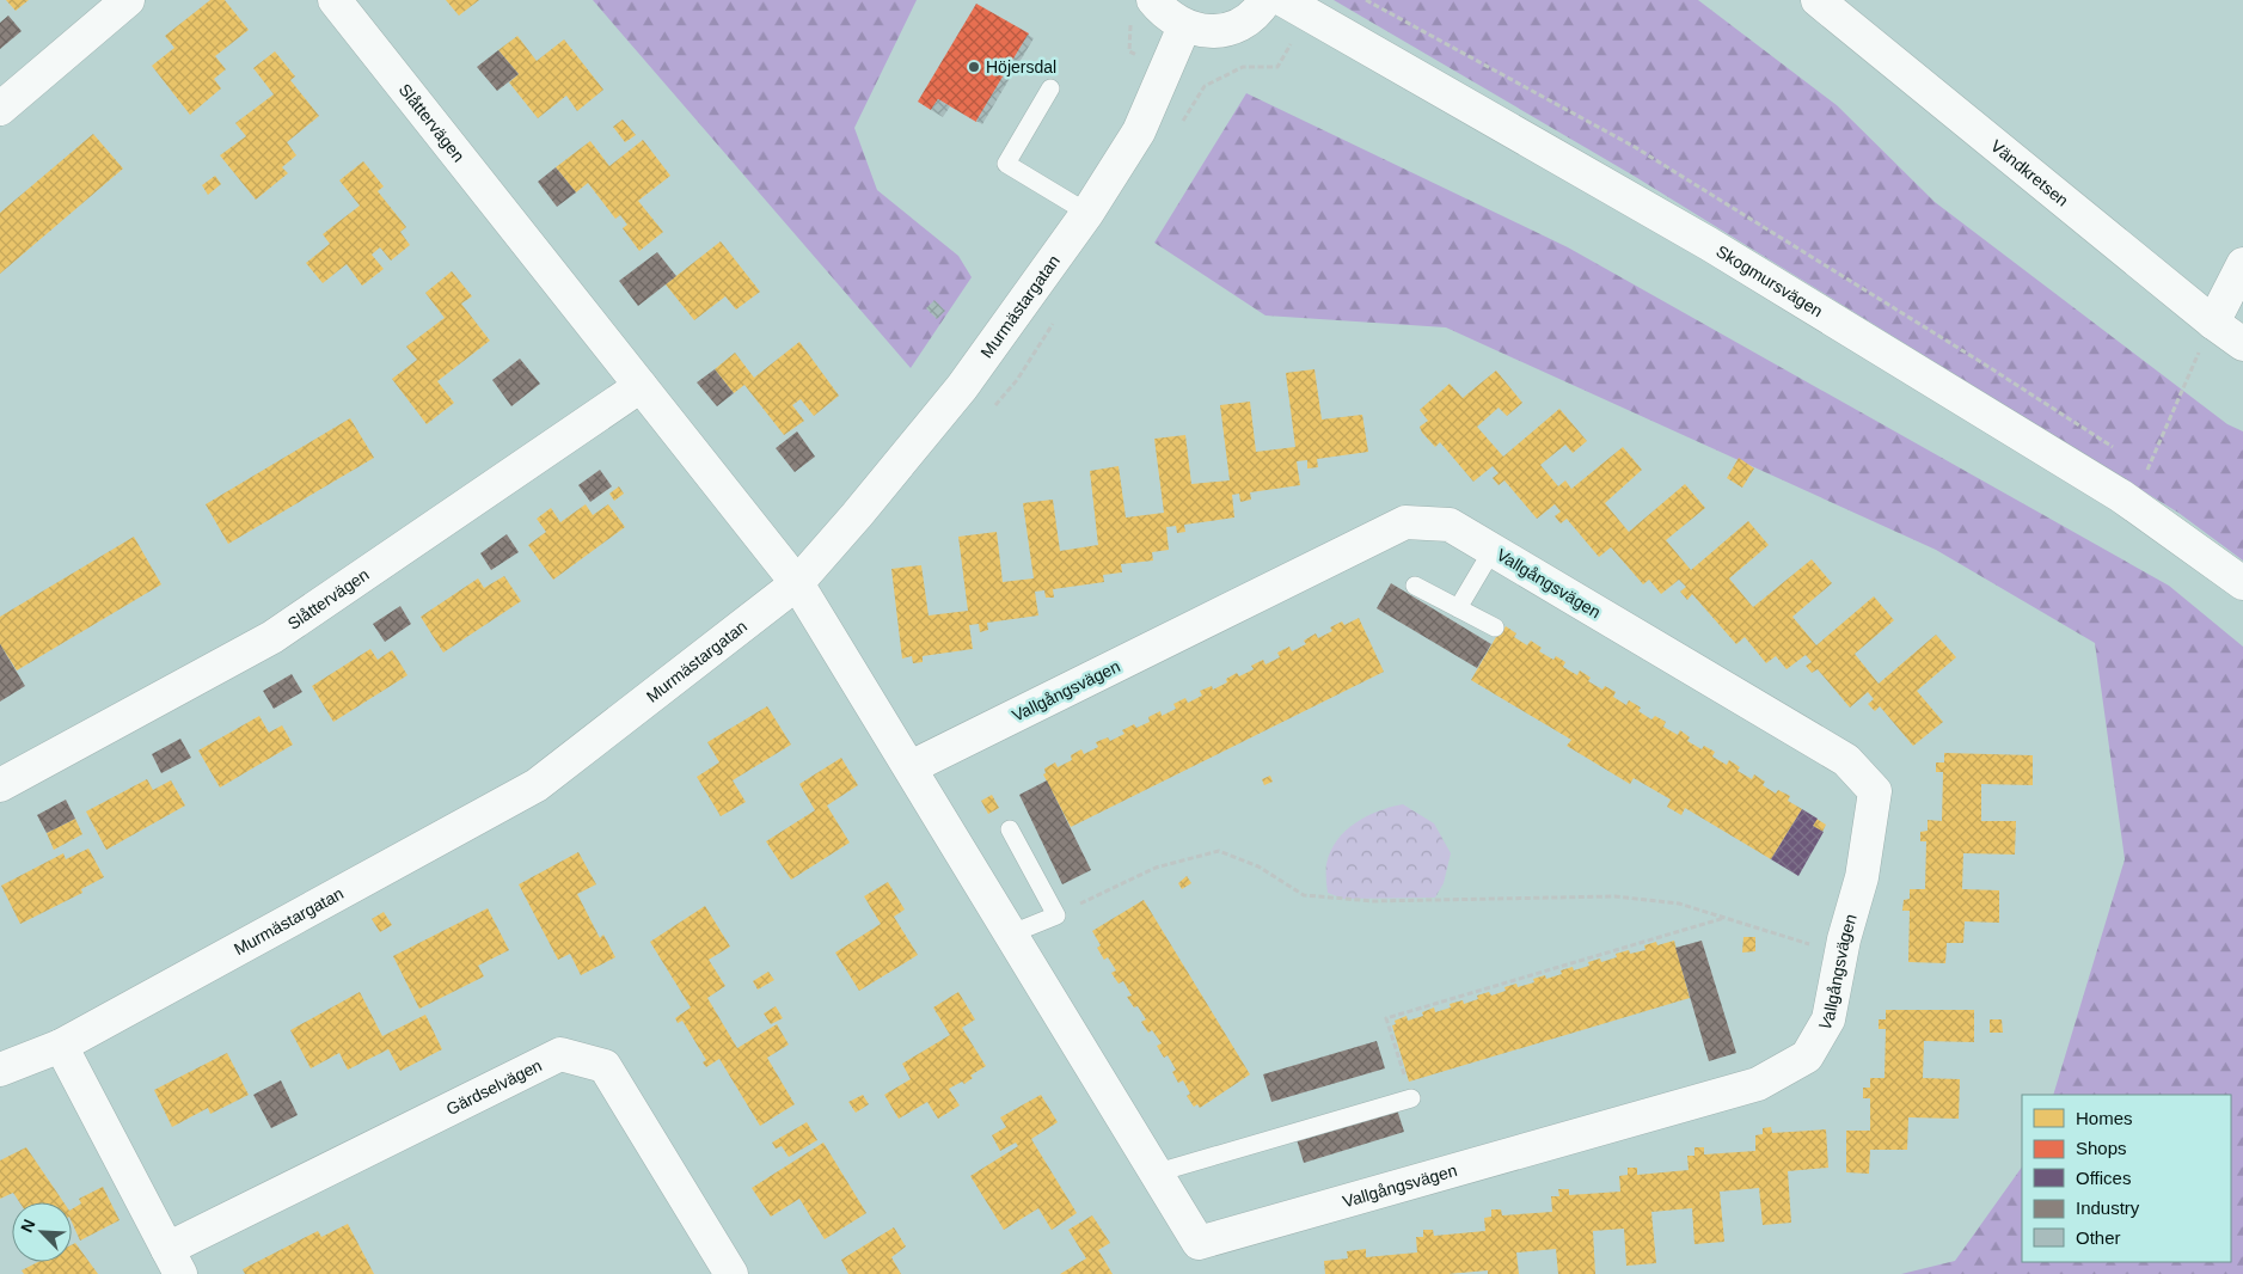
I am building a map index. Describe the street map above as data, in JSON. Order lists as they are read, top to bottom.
{
  "streets": {
    "street": [
      "Slåttervägen",
      "Vändkretsen",
      "Skogmursvägen",
      "Murmästargatan",
      "Vallgångsvägen",
      "Gärdselvägen"
    ]
  },
  "crossings": [
    ["Slåttervägen", "Murmästargatan"],
    ["Slåttervägen", "Vallgångsvägen"],
    ["Murmästargatan", "Vallgångsvägen"],
    ["Murmästargatan", "Gärdselvägen"]
  ],
  "places": ["Höjersdal"],
  "legend": [
    "Homes",
    "Shops",
    "Offices",
    "Industry",
    "Other"
  ],
  "north": "top left"
}
